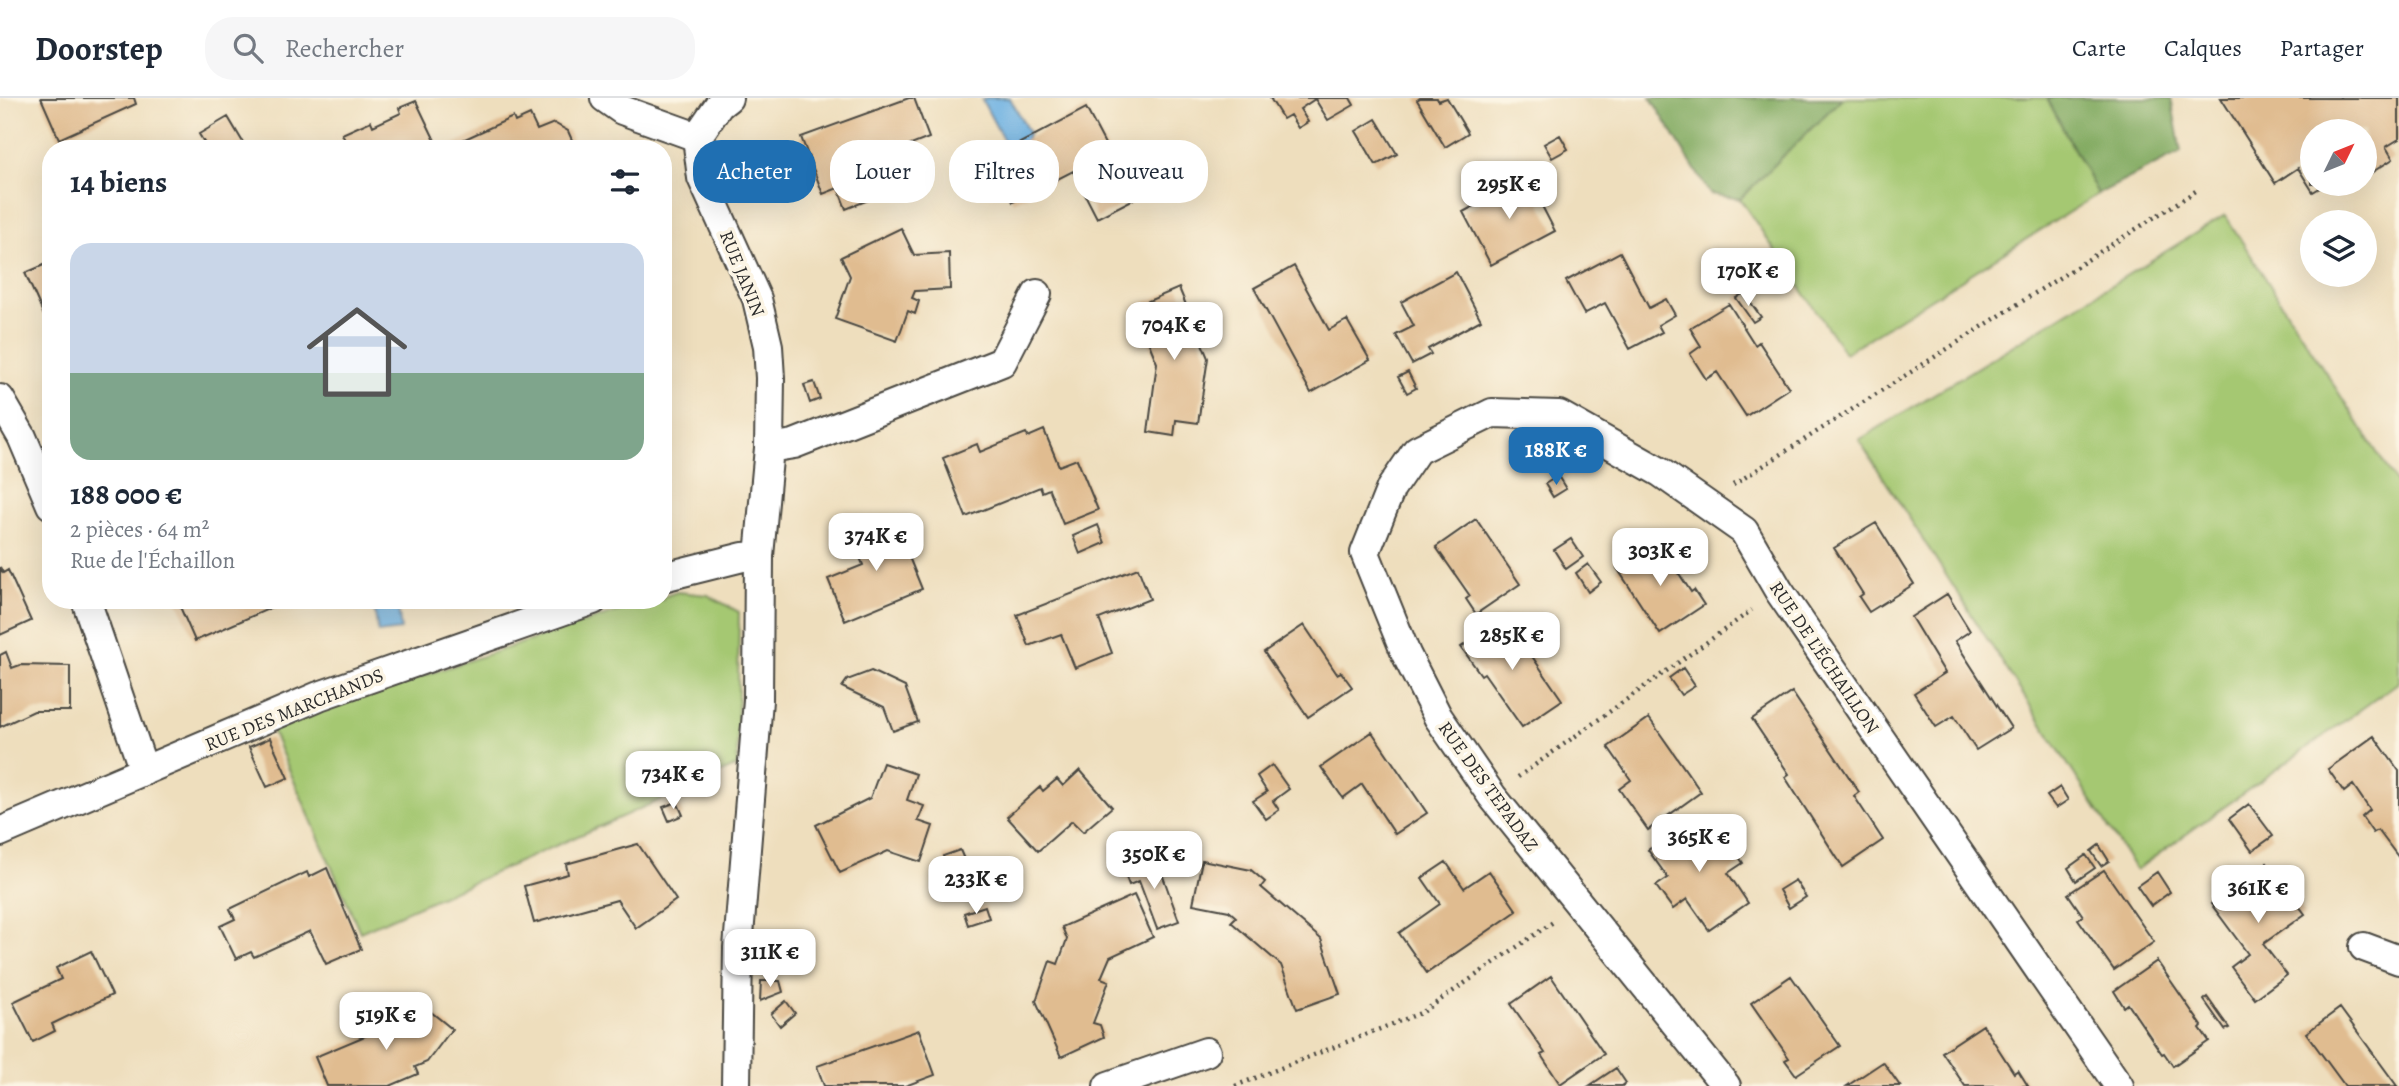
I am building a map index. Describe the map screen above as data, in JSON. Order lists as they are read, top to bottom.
{
  "streets": {
    "street": [
      "RUE JANIN",
      "RUE DE L'ÉCHAILLON",
      "RUE DES MARCHANDS",
      "RUE DES TEPADAZ"
    ]
  },
  "crossings": [
    ["RUE DE L'ÉCHAILLON", "RUE DES TEPADAZ"]
  ],
  "north": "top right",
  "page": {
    "header": "Doorstep",
    "search": "Rechercher",
    "nav": ["Carte", "Calques", "Partager"],
    "chip": [
      "Acheter",
      "Louer",
      "Filtres",
      "Nouveau"
    ],
    "heading": "14 biens",
    "price": [
      "295K €",
      "170K €",
      "704K €",
      "188K €",
      "374K €",
      "303K €",
      "285K €",
      "734K €",
      "365K €",
      "350K €",
      "233K €",
      "361K €",
      "311K €",
      "519K €"
    ],
    "list": [
      {
        "name": "188 000 €",
        "note": "2 pièces · 64 m² · Rue de l'Échaillon"
      }
    ]
  }
}
